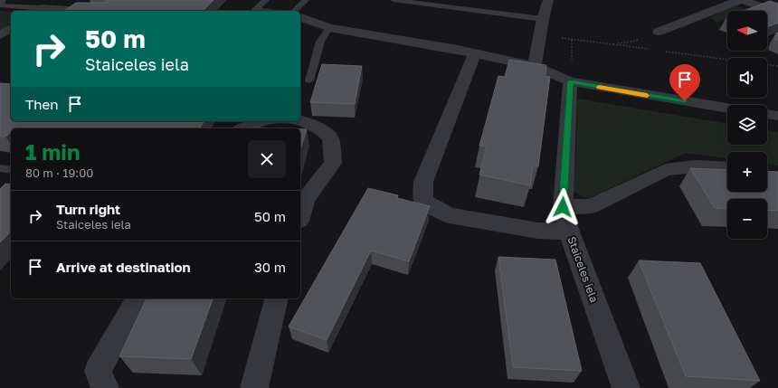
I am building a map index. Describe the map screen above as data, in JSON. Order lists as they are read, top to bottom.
{
  "streets": {
    "street": ["Staiceles iela"]
  },
  "north": "left",
  "page": {
    "map_buttons": ["+", "−"],
    "turn": ["50 m", "Staiceles iela"],
    "then": "Then",
    "heading": ["1 min", "80 m · 19:00"],
    "list": [
      {
        "name": "Turn right",
        "note": "Staiceles iela",
        "value": "50 m"
      },
      {
        "name": "Arrive at destination",
        "value": "30 m"
      }
    ]
  }
}
